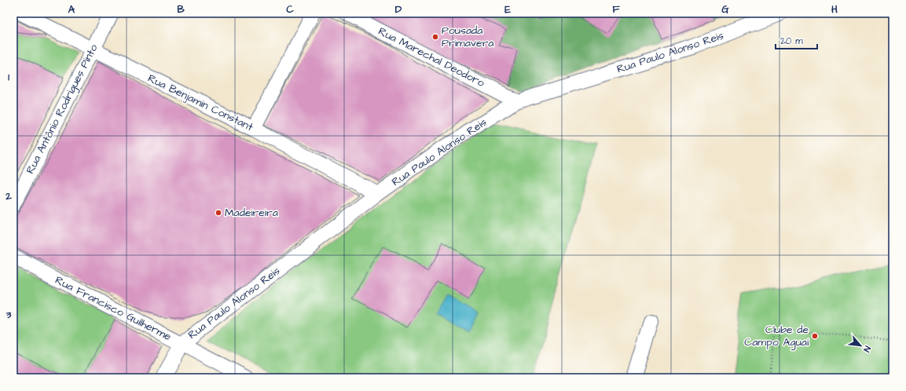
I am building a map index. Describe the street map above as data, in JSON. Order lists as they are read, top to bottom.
{
  "streets": {
    "street": [
      "Rua Paulo Alonso Reis",
      "Rua Marechal Deodoro",
      "Rua Benjamin Constant",
      "Rua Antônio Rodrigues Pinto",
      "Rua Francisco Guilherme"
    ]
  },
  "crossings": [
    ["Rua Paulo Alonso Reis", "Rua Marechal Deodoro"],
    ["Rua Paulo Alonso Reis", "Rua Benjamin Constant"],
    ["Rua Paulo Alonso Reis", "Rua Francisco Guilherme"],
    ["Rua Benjamin Constant", "Rua Antônio Rodrigues Pinto"]
  ],
  "places": ["Pousada Primavera", "Madeireira", "Clube de Campo Aguaí"],
  "scale_bar": "20 m",
  "north": "bottom right",
  "grid": {
    "columns": [
      "A",
      "B",
      "C",
      "D",
      "E",
      "F",
      "G",
      "H"
    ],
    "rows": ["1", "2", "3"]
  }
}
